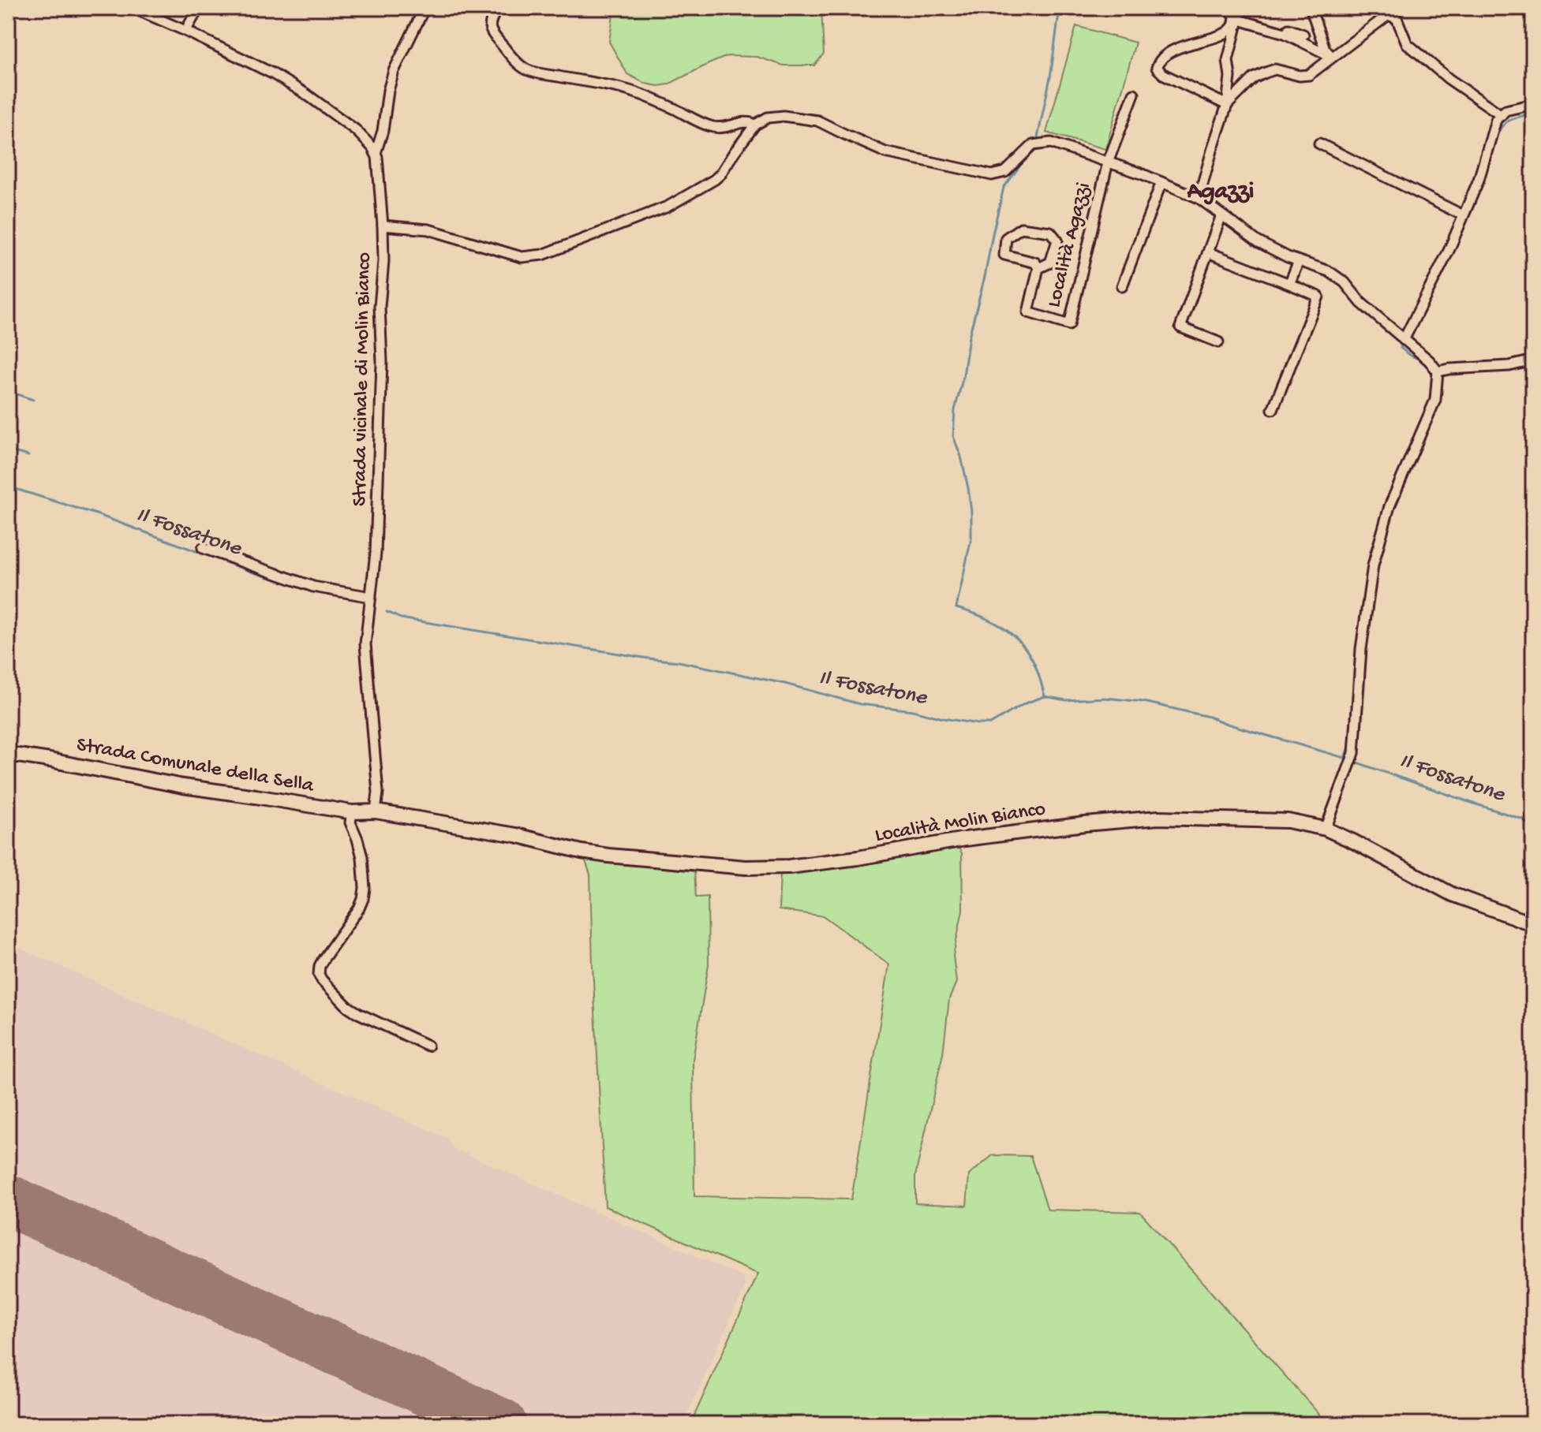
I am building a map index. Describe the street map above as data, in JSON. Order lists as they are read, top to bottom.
{
  "streets": {
    "street": [
      "Località Agazzi",
      "Strada vicinale di Molin Bianco",
      "Strada Comunale della Sella",
      "Località Molin Bianco"
    ]
  },
  "crossings": [
    ["Strada vicinale di Molin Bianco", "Strada Comunale della Sella"],
    ["Strada vicinale di Molin Bianco", "Località Molin Bianco"],
    ["Strada Comunale della Sella", "Località Molin Bianco"]
  ],
  "districts": ["Agazzi"],
  "water": ["Il Fossatone"]
}
